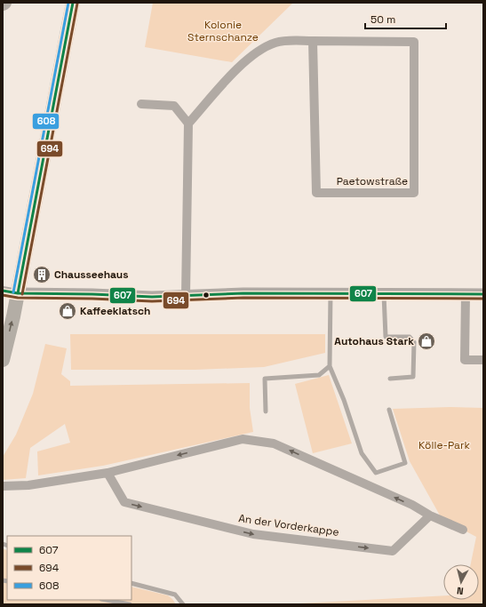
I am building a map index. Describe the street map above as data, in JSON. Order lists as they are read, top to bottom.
{
  "streets": {
    "street": ["Paetowstraße", "An der Vorderkappe"]
  },
  "parks": ["Kolonie Sternschanze", "Kölle-Park"],
  "places": {
    "building": ["Chausseehaus"],
    "shop": ["Kaffeeklatsch", "Autohaus Stark"]
  },
  "lines": ["transit line 607", "transit line 608", "transit line 694"],
  "legend": ["607", "694", "608"],
  "scale_bar": "50 m",
  "north": "bottom"
}
